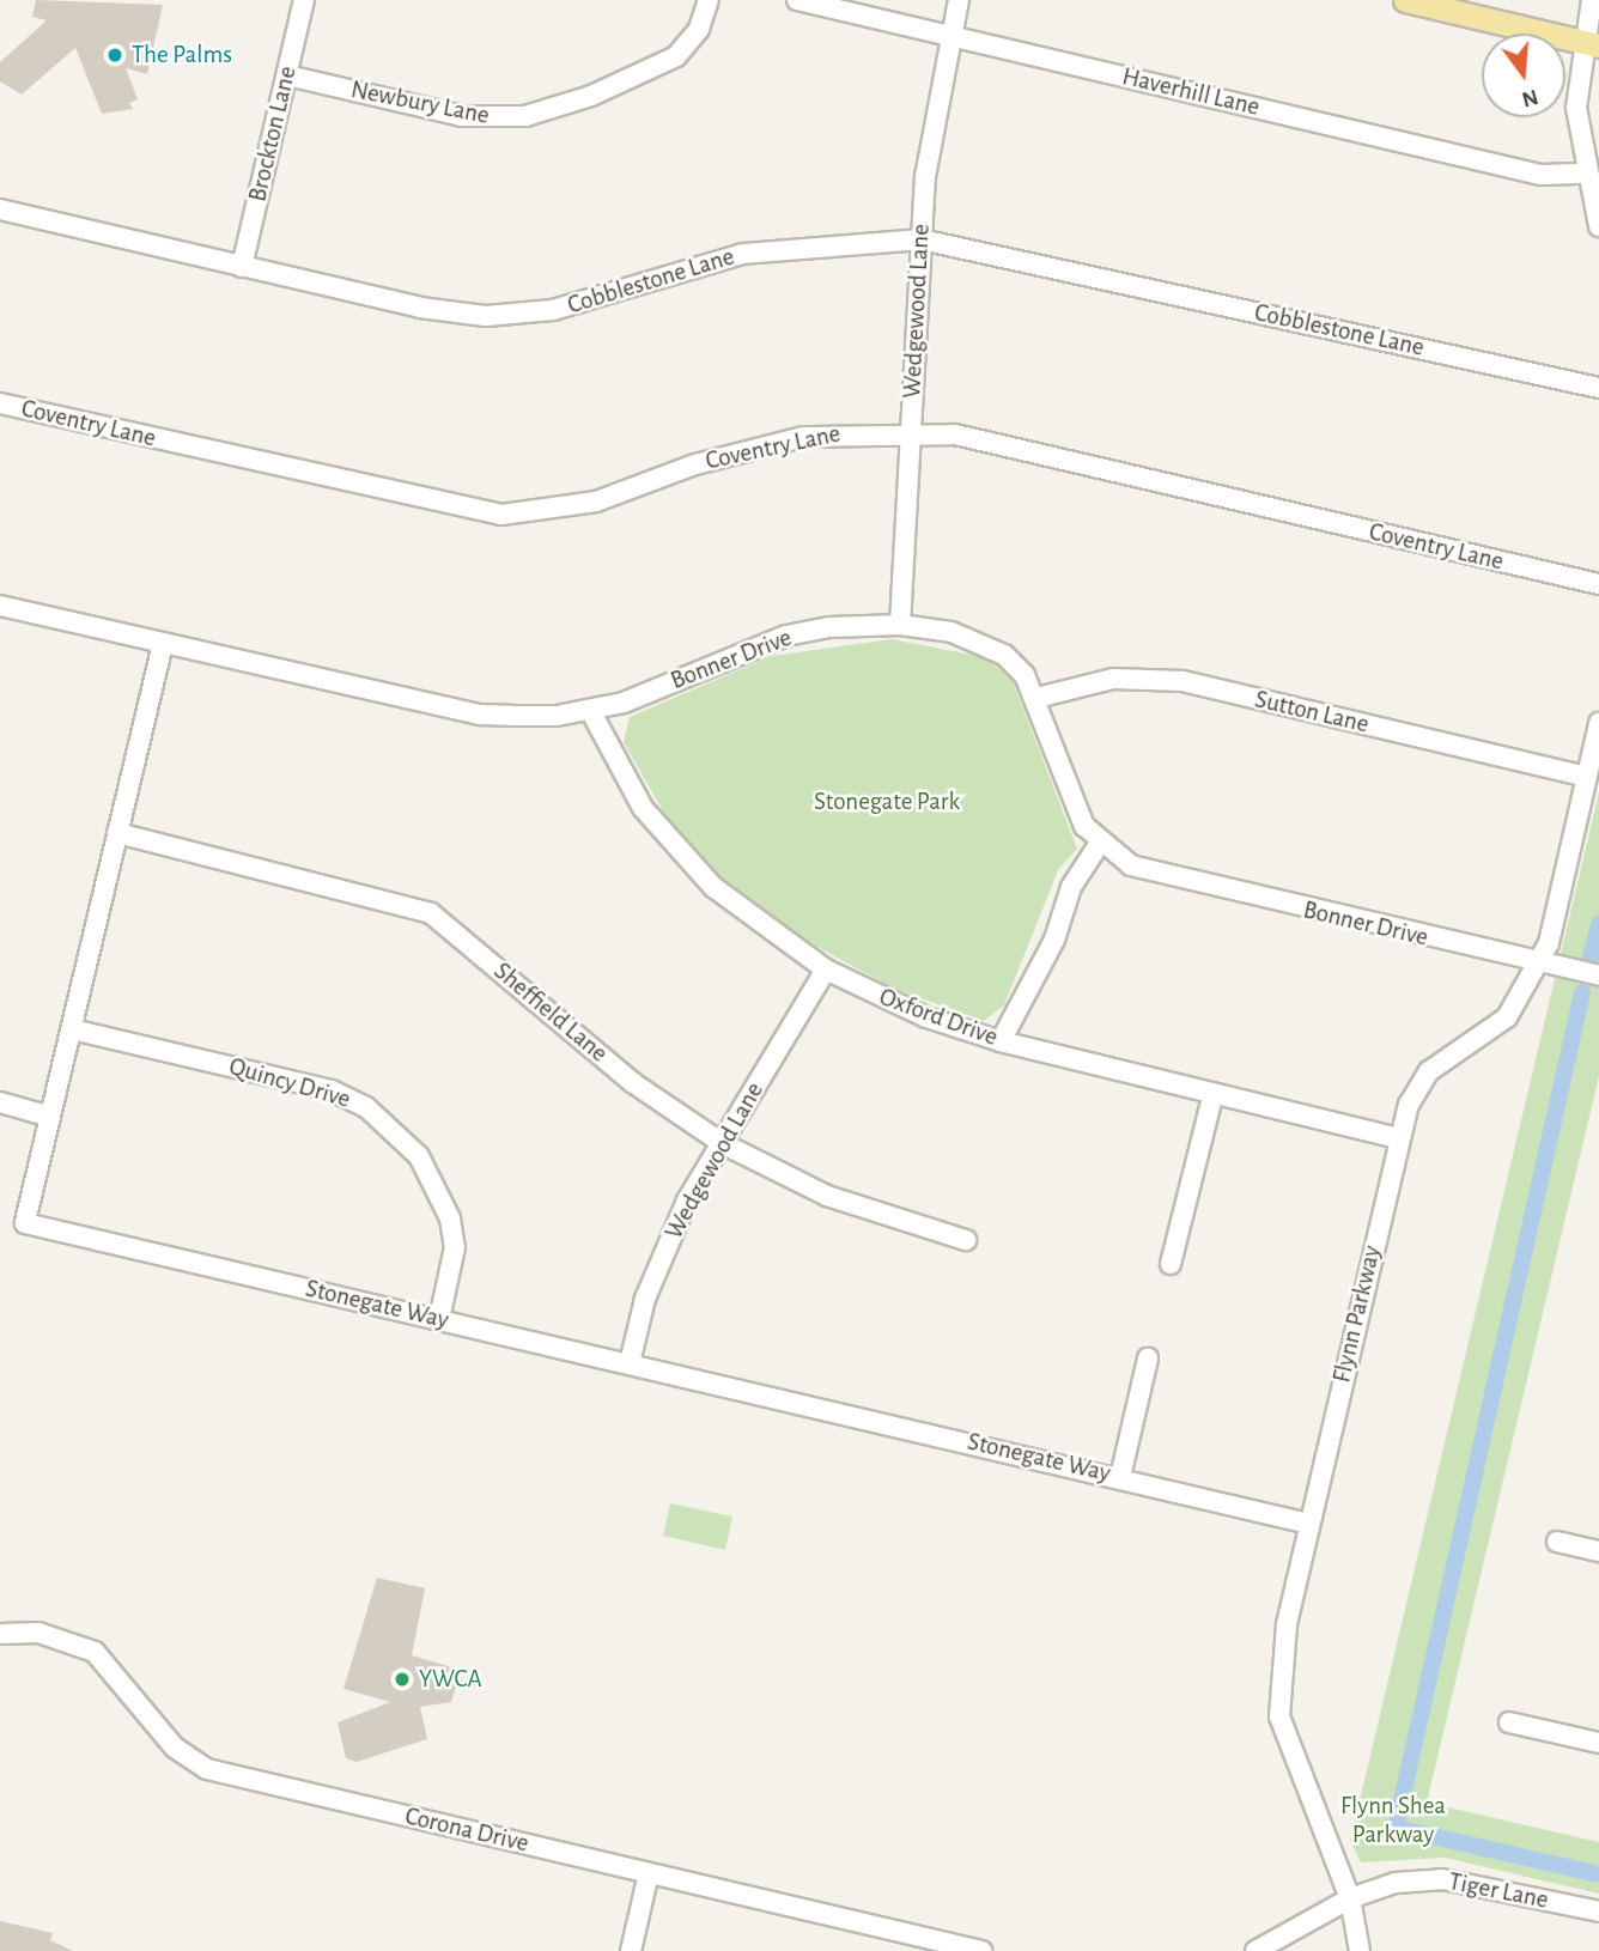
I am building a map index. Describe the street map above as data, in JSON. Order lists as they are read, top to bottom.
{
  "streets": {
    "street": [
      "Haverhill Lane",
      "Newbury Lane",
      "Brockton Lane",
      "Cobblestone Lane",
      "Wedgewood Lane",
      "Coventry Lane",
      "Bonner Drive",
      "Sutton Lane",
      "Sheffield Lane",
      "Oxford Drive",
      "Quincy Drive",
      "Stonegate Way",
      "Flynn Parkway",
      "Corona Drive",
      "Tiger Lane"
    ]
  },
  "crossings": [
    ["Haverhill Lane", "Wedgewood Lane"],
    ["Newbury Lane", "Brockton Lane"],
    ["Brockton Lane", "Cobblestone Lane"],
    ["Cobblestone Lane", "Wedgewood Lane"],
    ["Wedgewood Lane", "Coventry Lane"],
    ["Wedgewood Lane", "Bonner Drive"],
    ["Wedgewood Lane", "Sheffield Lane"],
    ["Wedgewood Lane", "Oxford Drive"],
    ["Wedgewood Lane", "Stonegate Way"],
    ["Bonner Drive", "Sutton Lane"],
    ["Bonner Drive", "Oxford Drive"],
    ["Bonner Drive", "Stonegate Way"],
    ["Bonner Drive", "Flynn Parkway"],
    ["Sutton Lane", "Flynn Parkway"],
    ["Sheffield Lane", "Stonegate Way"],
    ["Oxford Drive", "Flynn Parkway"],
    ["Quincy Drive", "Stonegate Way"],
    ["Stonegate Way", "Flynn Parkway"],
    ["Flynn Parkway", "Tiger Lane"]
  ],
  "parks": ["Stonegate Park", "Flynn Shea Parkway"],
  "places": ["The Palms", "YWCA"],
  "north": "bottom"
}
